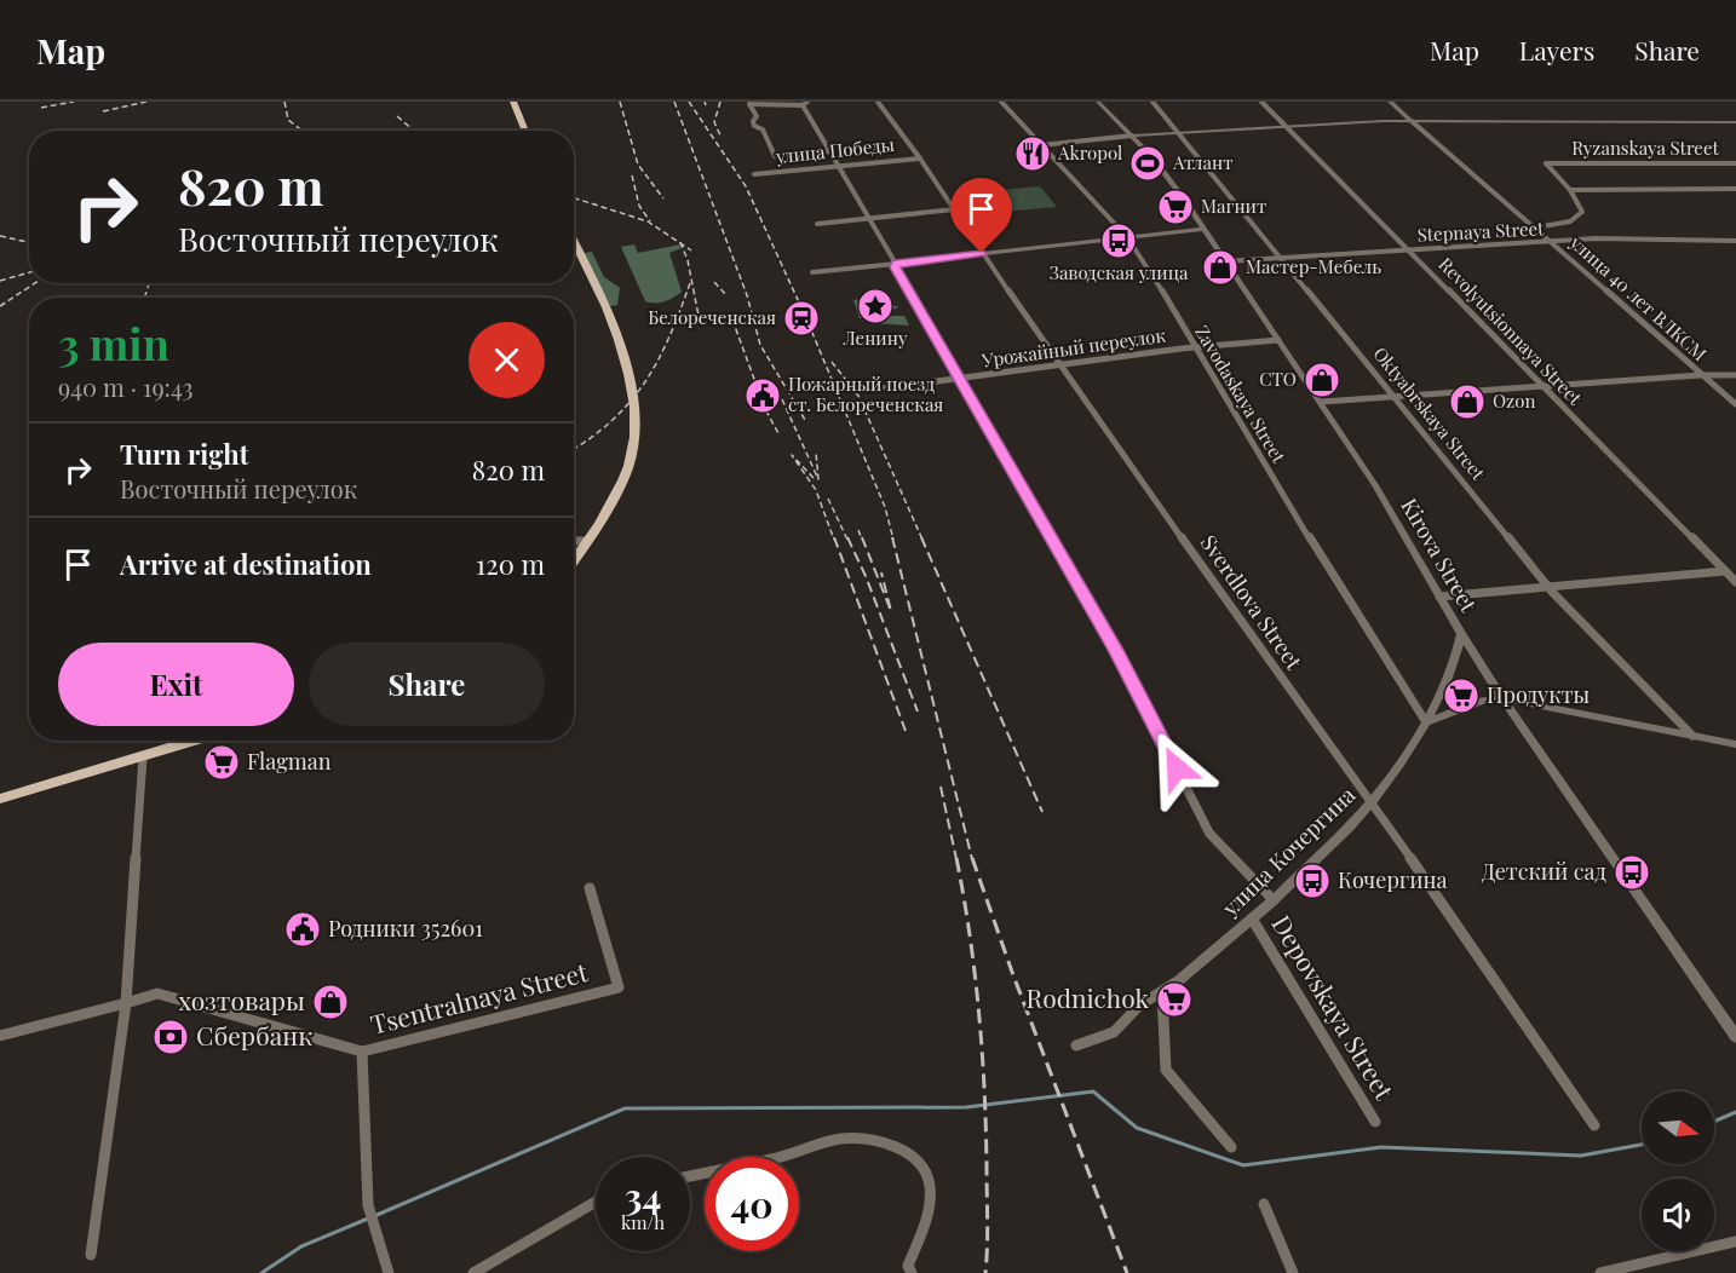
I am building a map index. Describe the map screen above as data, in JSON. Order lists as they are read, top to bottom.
{
  "streets": {
    "street": [
      "Ryzanskaya Street",
      "улица Победы",
      "Stepnaya Street",
      "улица 40 лет ВЛКСМ",
      "Revolyutsionnaya Street",
      "Урожайный переулок",
      "Zavodaskaya Street",
      "Oktyabrskaya Street",
      "Kirova Street",
      "Sverdlova Street",
      "улица Кочергина",
      "Tsentralnaya Street",
      "Depovskaya Street"
    ]
  },
  "crossings": [
    ["улица Победы", "Sverdlova Street"],
    ["улица Победы", "Depovskaya Street"],
    ["Stepnaya Street", "улица 40 лет ВЛКСМ"],
    ["Stepnaya Street", "Revolyutsionnaya Street"],
    ["Stepnaya Street", "Oktyabrskaya Street"],
    ["Stepnaya Street", "Kirova Street"],
    ["Урожайный переулок", "Zavodaskaya Street"],
    ["Урожайный переулок", "Kirova Street"],
    ["Урожайный переулок", "Sverdlova Street"],
    ["Урожайный переулок", "Depovskaya Street"],
    ["Zavodaskaya Street", "улица Кочергина"],
    ["Kirova Street", "улица Кочергина"],
    ["Sverdlova Street", "улица Кочергина"],
    ["улица Кочергина", "Depovskaya Street"]
  ],
  "places": {
    "restaurant": ["Akropol"],
    "sports": ["Атлант"],
    "supermarket": [
      "Магнит",
      "Продукты",
      "Flagman",
      "Rodnichok"
    ],
    "bus stop": ["Заводская улица", "Детский сад", "Кочергина"],
    "shop": [
      "Мастер-Мебель",
      "СТО",
      "Ozon",
      "хозтовары"
    ],
    "place": ["Ленину"],
    "station": ["Белореченская"],
    "public building": ["Пожарный поезд ст. Белореченская", "Родники 352601"],
    "bank": ["Сбербанк"]
  },
  "north": "right",
  "page": {
    "header": "Map",
    "nav": ["Map", "Layers", "Share"],
    "turn": ["820 m", "Восточный переулок"],
    "heading": ["3 min", "940 m · 19:43"],
    "list": [
      {
        "name": "Turn right",
        "note": "Восточный переулок",
        "value": "820 m"
      },
      {
        "name": "Arrive at destination",
        "value": "120 m"
      }
    ],
    "buttons": ["Exit", "Share"],
    "speed": "34 km/h",
    "limit": "40"
  }
}
